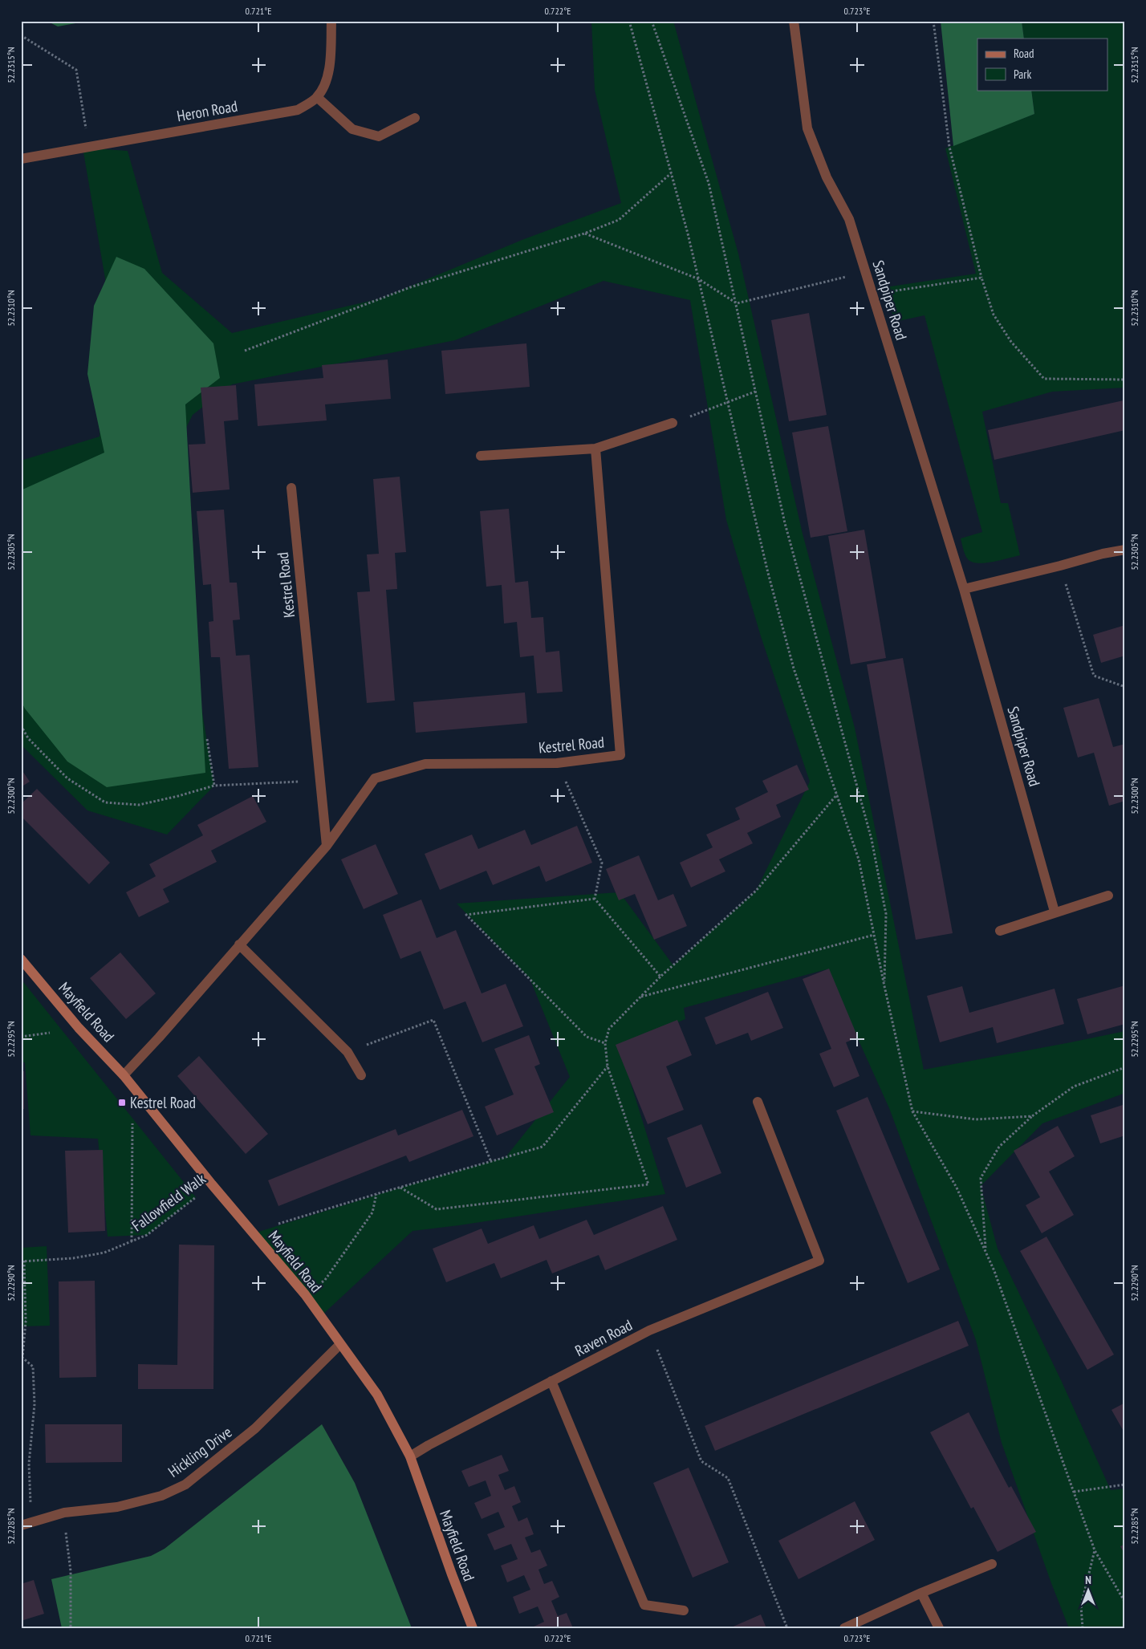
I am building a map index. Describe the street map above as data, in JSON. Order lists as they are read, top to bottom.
{
  "streets": {
    "street": [
      "Heron Road",
      "Sandpiper Road",
      "Kestrel Road",
      "Mayfield Road",
      "Raven Road",
      "Hickling Drive"
    ],
    "path": ["Fallowfield Walk"]
  },
  "crossings": [
    ["Kestrel Road", "Mayfield Road"],
    ["Mayfield Road", "Fallowfield Walk"],
    ["Mayfield Road", "Raven Road"],
    ["Mayfield Road", "Hickling Drive"]
  ],
  "places": {
    "transit": ["Kestrel Road"]
  },
  "legend": ["Road", "Park"],
  "north": "top",
  "coordinates": [
    "0.721°E",
    "0.722°E",
    "0.723°E",
    "52.2315°N",
    "52.2310°N",
    "52.2305°N",
    "52.2300°N",
    "52.2295°N",
    "52.2290°N",
    "52.2285°N"
  ]
}
